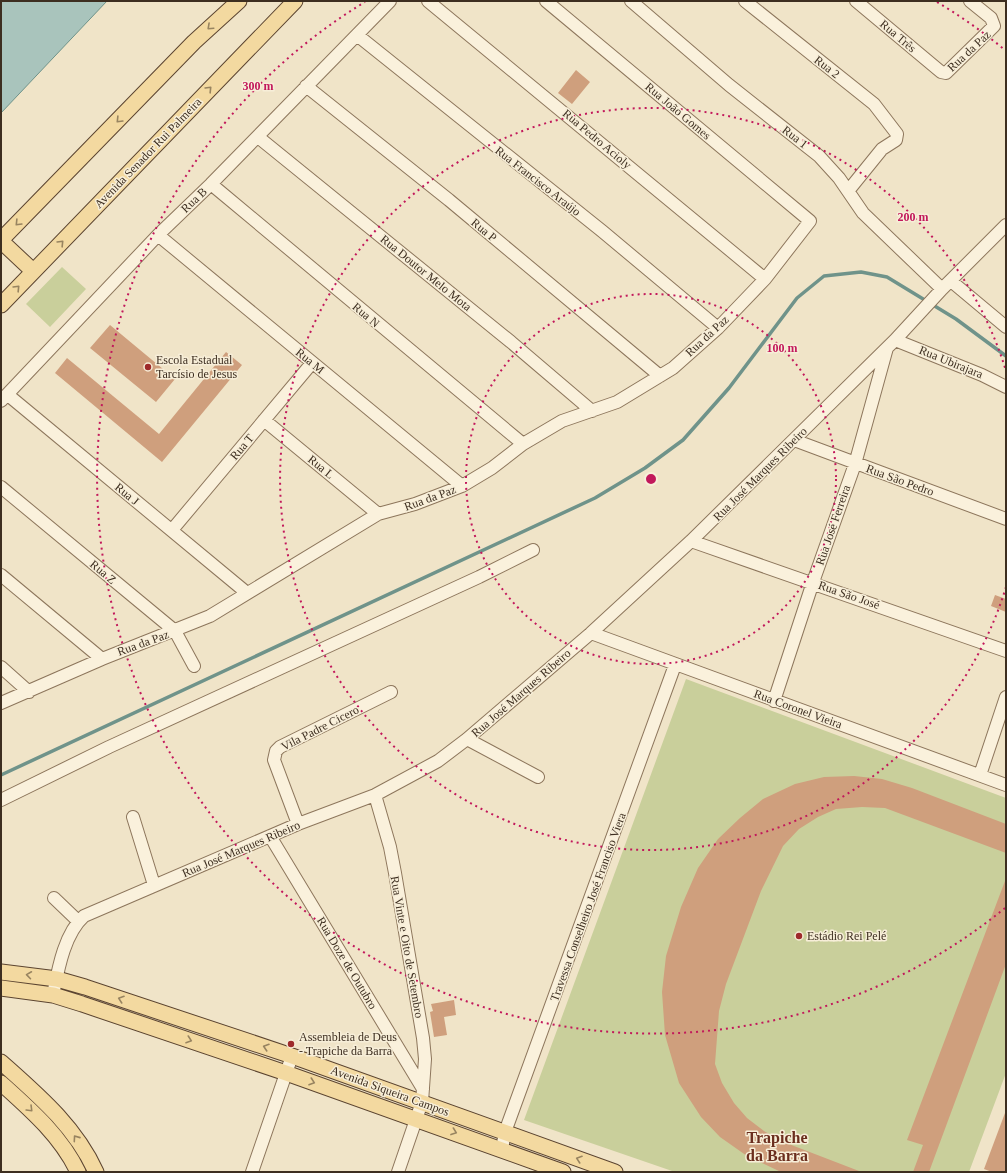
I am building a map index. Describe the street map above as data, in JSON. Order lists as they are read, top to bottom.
{
  "streets": {
    "main road": ["Avenida Senador Rui Palmeira", "Avenida Siqueira Campos"],
    "street": [
      "Rua Três",
      "Rua da Paz",
      "Rua 2",
      "Rua João Gomes",
      "Rua 1",
      "Rua Pedro Acioly",
      "Rua Francisco Araújo",
      "Rua B",
      "Rua P",
      "Rua Doutor Melo Mota",
      "Rua N",
      "Rua M",
      "Rua Ubirajara",
      "Rua T",
      "Rua L",
      "Rua José Marques Ribeiro",
      "Rua São Pedro",
      "Rua J",
      "Rua José Ferreira",
      "Rua Z",
      "Rua São José",
      "Rua Coronel Vieira",
      "Vila Padre Cicero",
      "Travessa Conselheiro José Franciso Viera",
      "Rua Vinte e Oito de Setembro",
      "Rua Doze de Outubro"
    ]
  },
  "crossings": [
    ["Rua Três", "Rua da Paz"],
    ["Rua da Paz", "Rua João Gomes"],
    ["Rua da Paz", "Rua Pedro Acioly"],
    ["Rua da Paz", "Rua Francisco Araújo"],
    ["Rua da Paz", "Rua P"],
    ["Rua da Paz", "Rua Doutor Melo Mota"],
    ["Rua da Paz", "Rua N"],
    ["Rua da Paz", "Rua M"],
    ["Rua da Paz", "Rua L"],
    ["Rua da Paz", "Rua J"],
    ["Rua da Paz", "Rua Z"],
    ["Rua 2", "Rua 1"],
    ["Rua 1", "Rua José Marques Ribeiro"],
    ["Rua Francisco Araújo", "Rua B"],
    ["Rua B", "Rua P"],
    ["Rua B", "Rua Doutor Melo Mota"],
    ["Rua B", "Rua N"],
    ["Rua B", "Rua M"],
    ["Rua B", "Rua J"],
    ["Rua M", "Rua T"],
    ["Rua Ubirajara", "Rua José Marques Ribeiro"],
    ["Rua Ubirajara", "Rua José Ferreira"],
    ["Rua T", "Rua L"],
    ["Rua T", "Rua J"],
    ["Rua José Marques Ribeiro", "Rua São Pedro"],
    ["Rua José Marques Ribeiro", "Rua José Ferreira"],
    ["Rua José Marques Ribeiro", "Rua São José"],
    ["Rua José Marques Ribeiro", "Rua Coronel Vieira"],
    ["Rua José Marques Ribeiro", "Vila Padre Cicero"],
    ["Rua José Marques Ribeiro", "Rua Vinte e Oito de Setembro"],
    ["Rua José Marques Ribeiro", "Rua Doze de Outubro"],
    ["Rua São Pedro", "Rua José Ferreira"],
    ["Rua José Ferreira", "Rua São José"],
    ["Rua José Ferreira", "Rua Coronel Vieira"],
    ["Rua Coronel Vieira", "Travessa Conselheiro José Franciso Viera"],
    ["Travessa Conselheiro José Franciso Viera", "Avenida Siqueira Campos"],
    ["Rua Vinte e Oito de Setembro", "Rua Doze de Outubro"],
    ["Rua Vinte e Oito de Setembro", "Avenida Siqueira Campos"],
    ["Rua Doze de Outubro", "Avenida Siqueira Campos"]
  ],
  "districts": ["Trapiche da Barra"],
  "places": ["Escola Estadual Tarcísio de Jesus", "Estádio Rei Pelé", "Assembleia de Deus - Trapiche da Barra"],
  "rings": ["300 m", "200 m", "100 m"]
}
